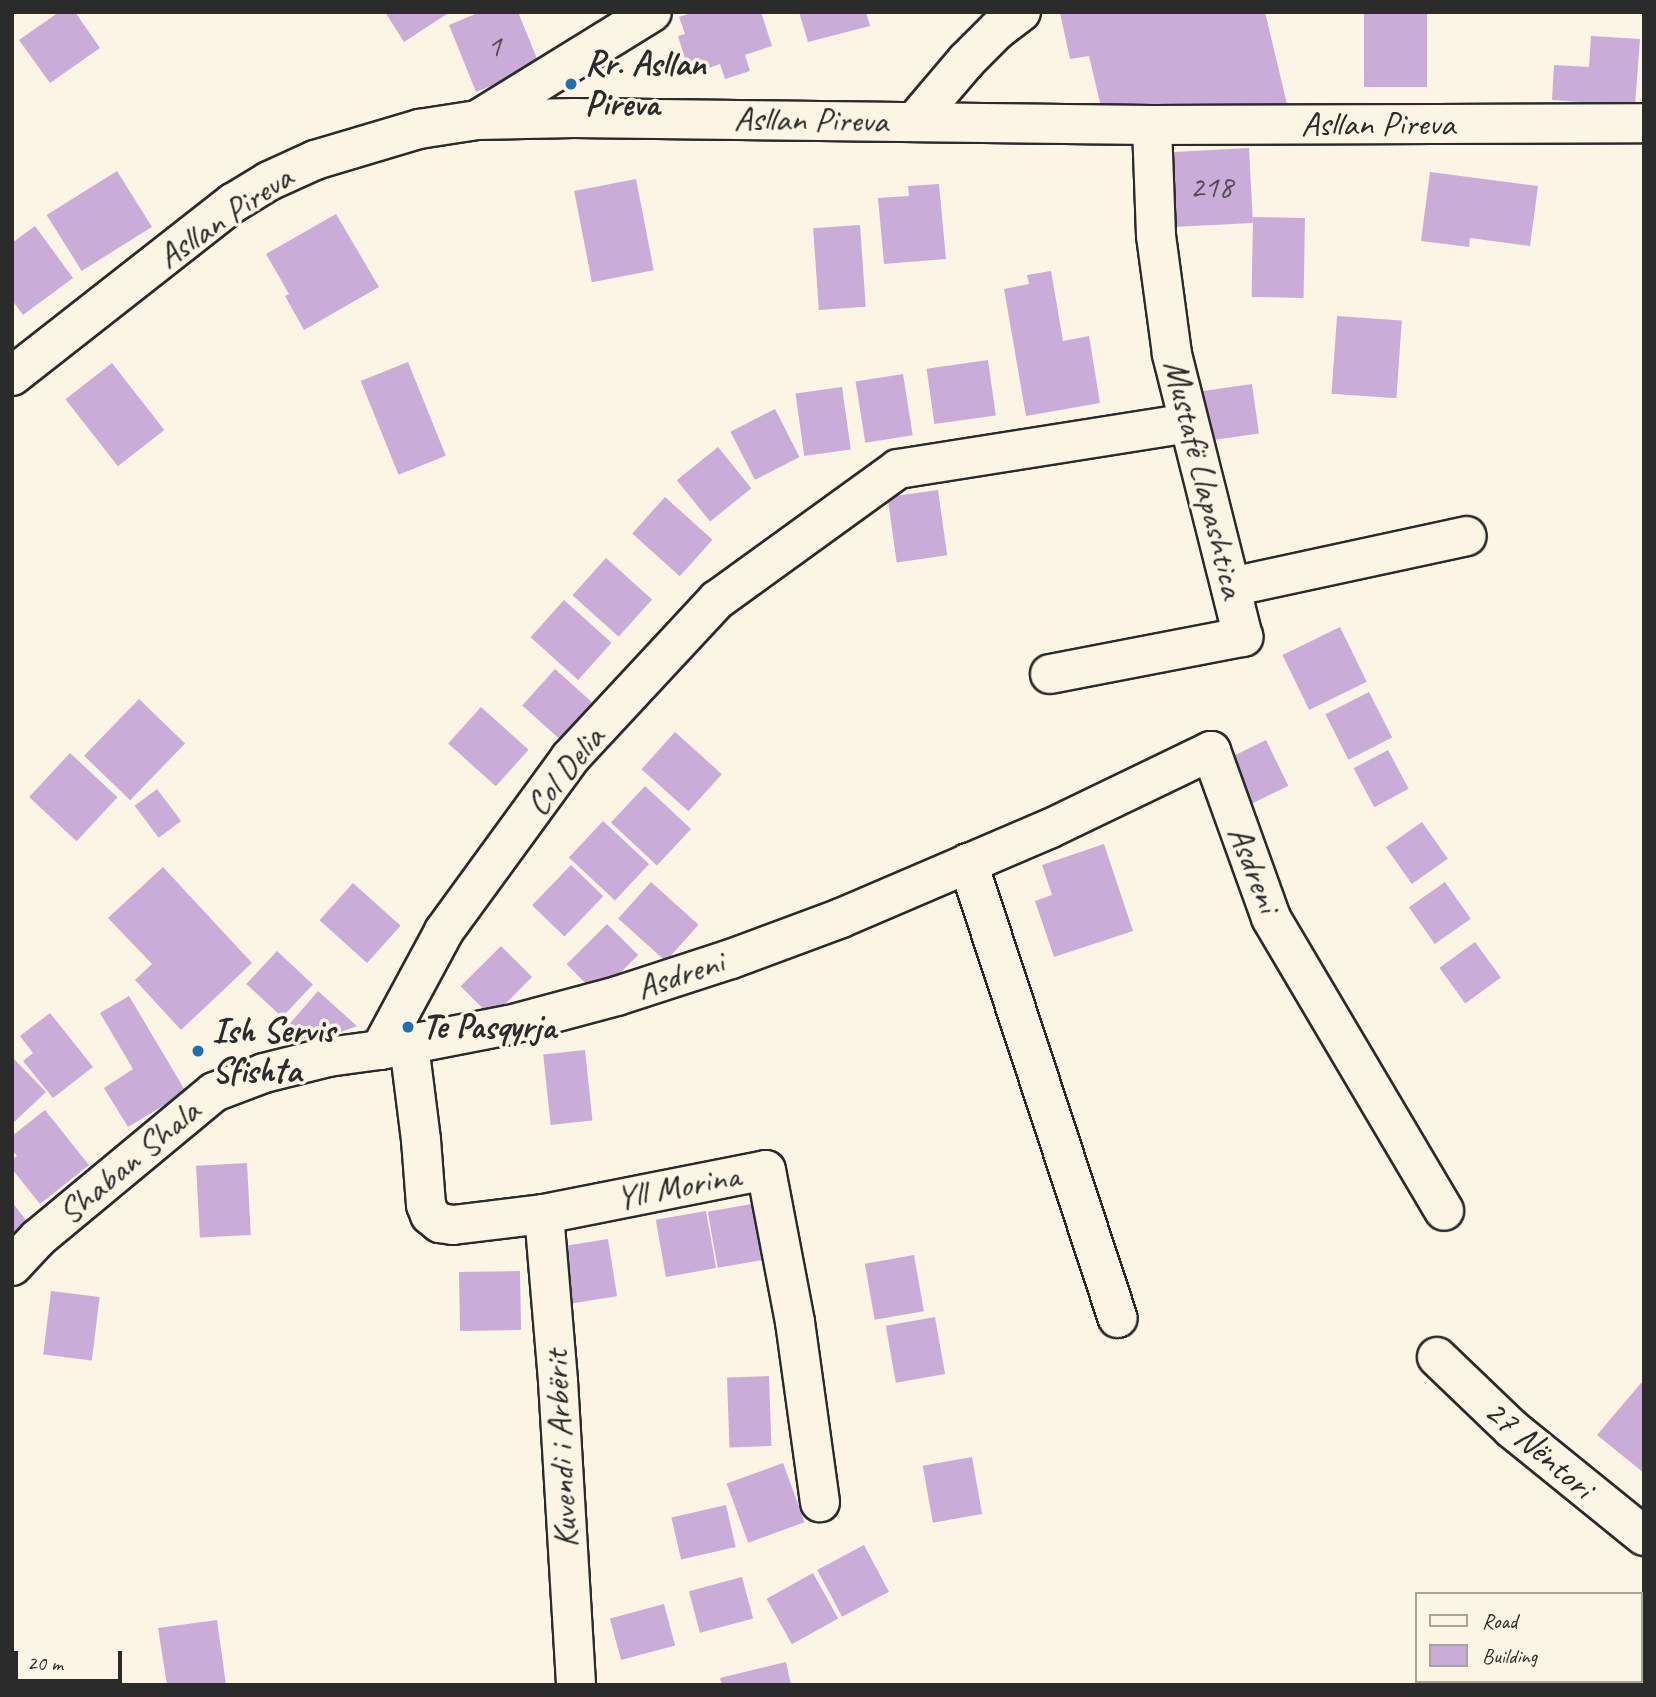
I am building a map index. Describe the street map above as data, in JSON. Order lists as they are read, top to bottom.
{
  "streets": {
    "street": [
      "Asllan Pireva",
      "Mustafë Llapashtica",
      "Col Delia",
      "Asdreni",
      "Shaban Shala",
      "Yll Morina",
      "Kuvendi i Arbërit",
      "27 Nëntori"
    ]
  },
  "crossings": [
    ["Asllan Pireva", "Mustafë Llapashtica"],
    ["Mustafë Llapashtica", "Col Delia"],
    ["Col Delia", "Asdreni"],
    ["Col Delia", "Shaban Shala"],
    ["Col Delia", "Yll Morina"],
    ["Asdreni", "Shaban Shala"],
    ["Asdreni", "Yll Morina"],
    ["Shaban Shala", "Yll Morina"],
    ["Yll Morina", "Kuvendi i Arbërit"]
  ],
  "places": ["Rr. Asllan Pireva", "Te Pasqyrja", "Ish Servis Sfishta"],
  "house_numbers": ["1", "218"],
  "legend": ["Road", "Building"],
  "scale_bar": "20 m"
}
